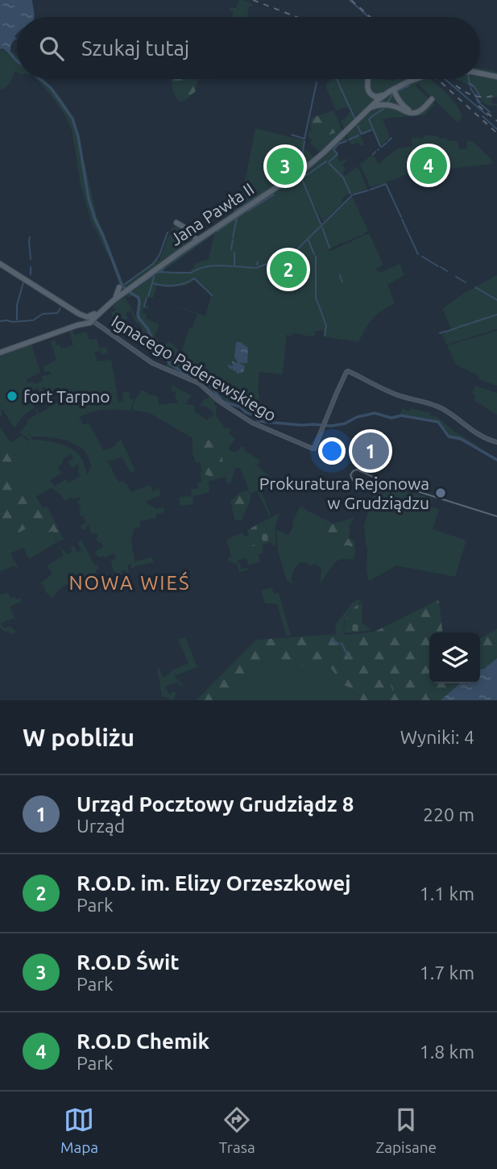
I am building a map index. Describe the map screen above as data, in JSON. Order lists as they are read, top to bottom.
{
  "streets": {
    "main road": ["Jana Pawła II", "Ignacego Paderewskiego"]
  },
  "crossings": [
    ["Jana Pawła II", "Ignacego Paderewskiego"]
  ],
  "districts": ["NOWA WIEŚ"],
  "places": ["fort Tarpno", "Prokuratura Rejonowa w Grudziądzu"],
  "page": {
    "search": "Szukaj tutaj",
    "pins": [
      "4",
      "3",
      "2",
      "1"
    ],
    "heading": ["W pobliżu", "Wyniki: 4"],
    "list": [
      {
        "mark": "1",
        "name": "Urząd Pocztowy Grudziądz 8",
        "note": "Urząd",
        "value": "220 m"
      },
      {
        "mark": "2",
        "name": "R.O.D. im. Elizy Orzeszkowej",
        "note": "Park",
        "value": "1.1 km"
      },
      {
        "mark": "3",
        "name": "R.O.D Świt",
        "note": "Park",
        "value": "1.7 km"
      },
      {
        "mark": "4",
        "name": "R.O.D Chemik",
        "note": "Park",
        "value": "1.8 km"
      }
    ],
    "nav": ["Mapa", "Trasa", "Zapisane"]
  }
}
